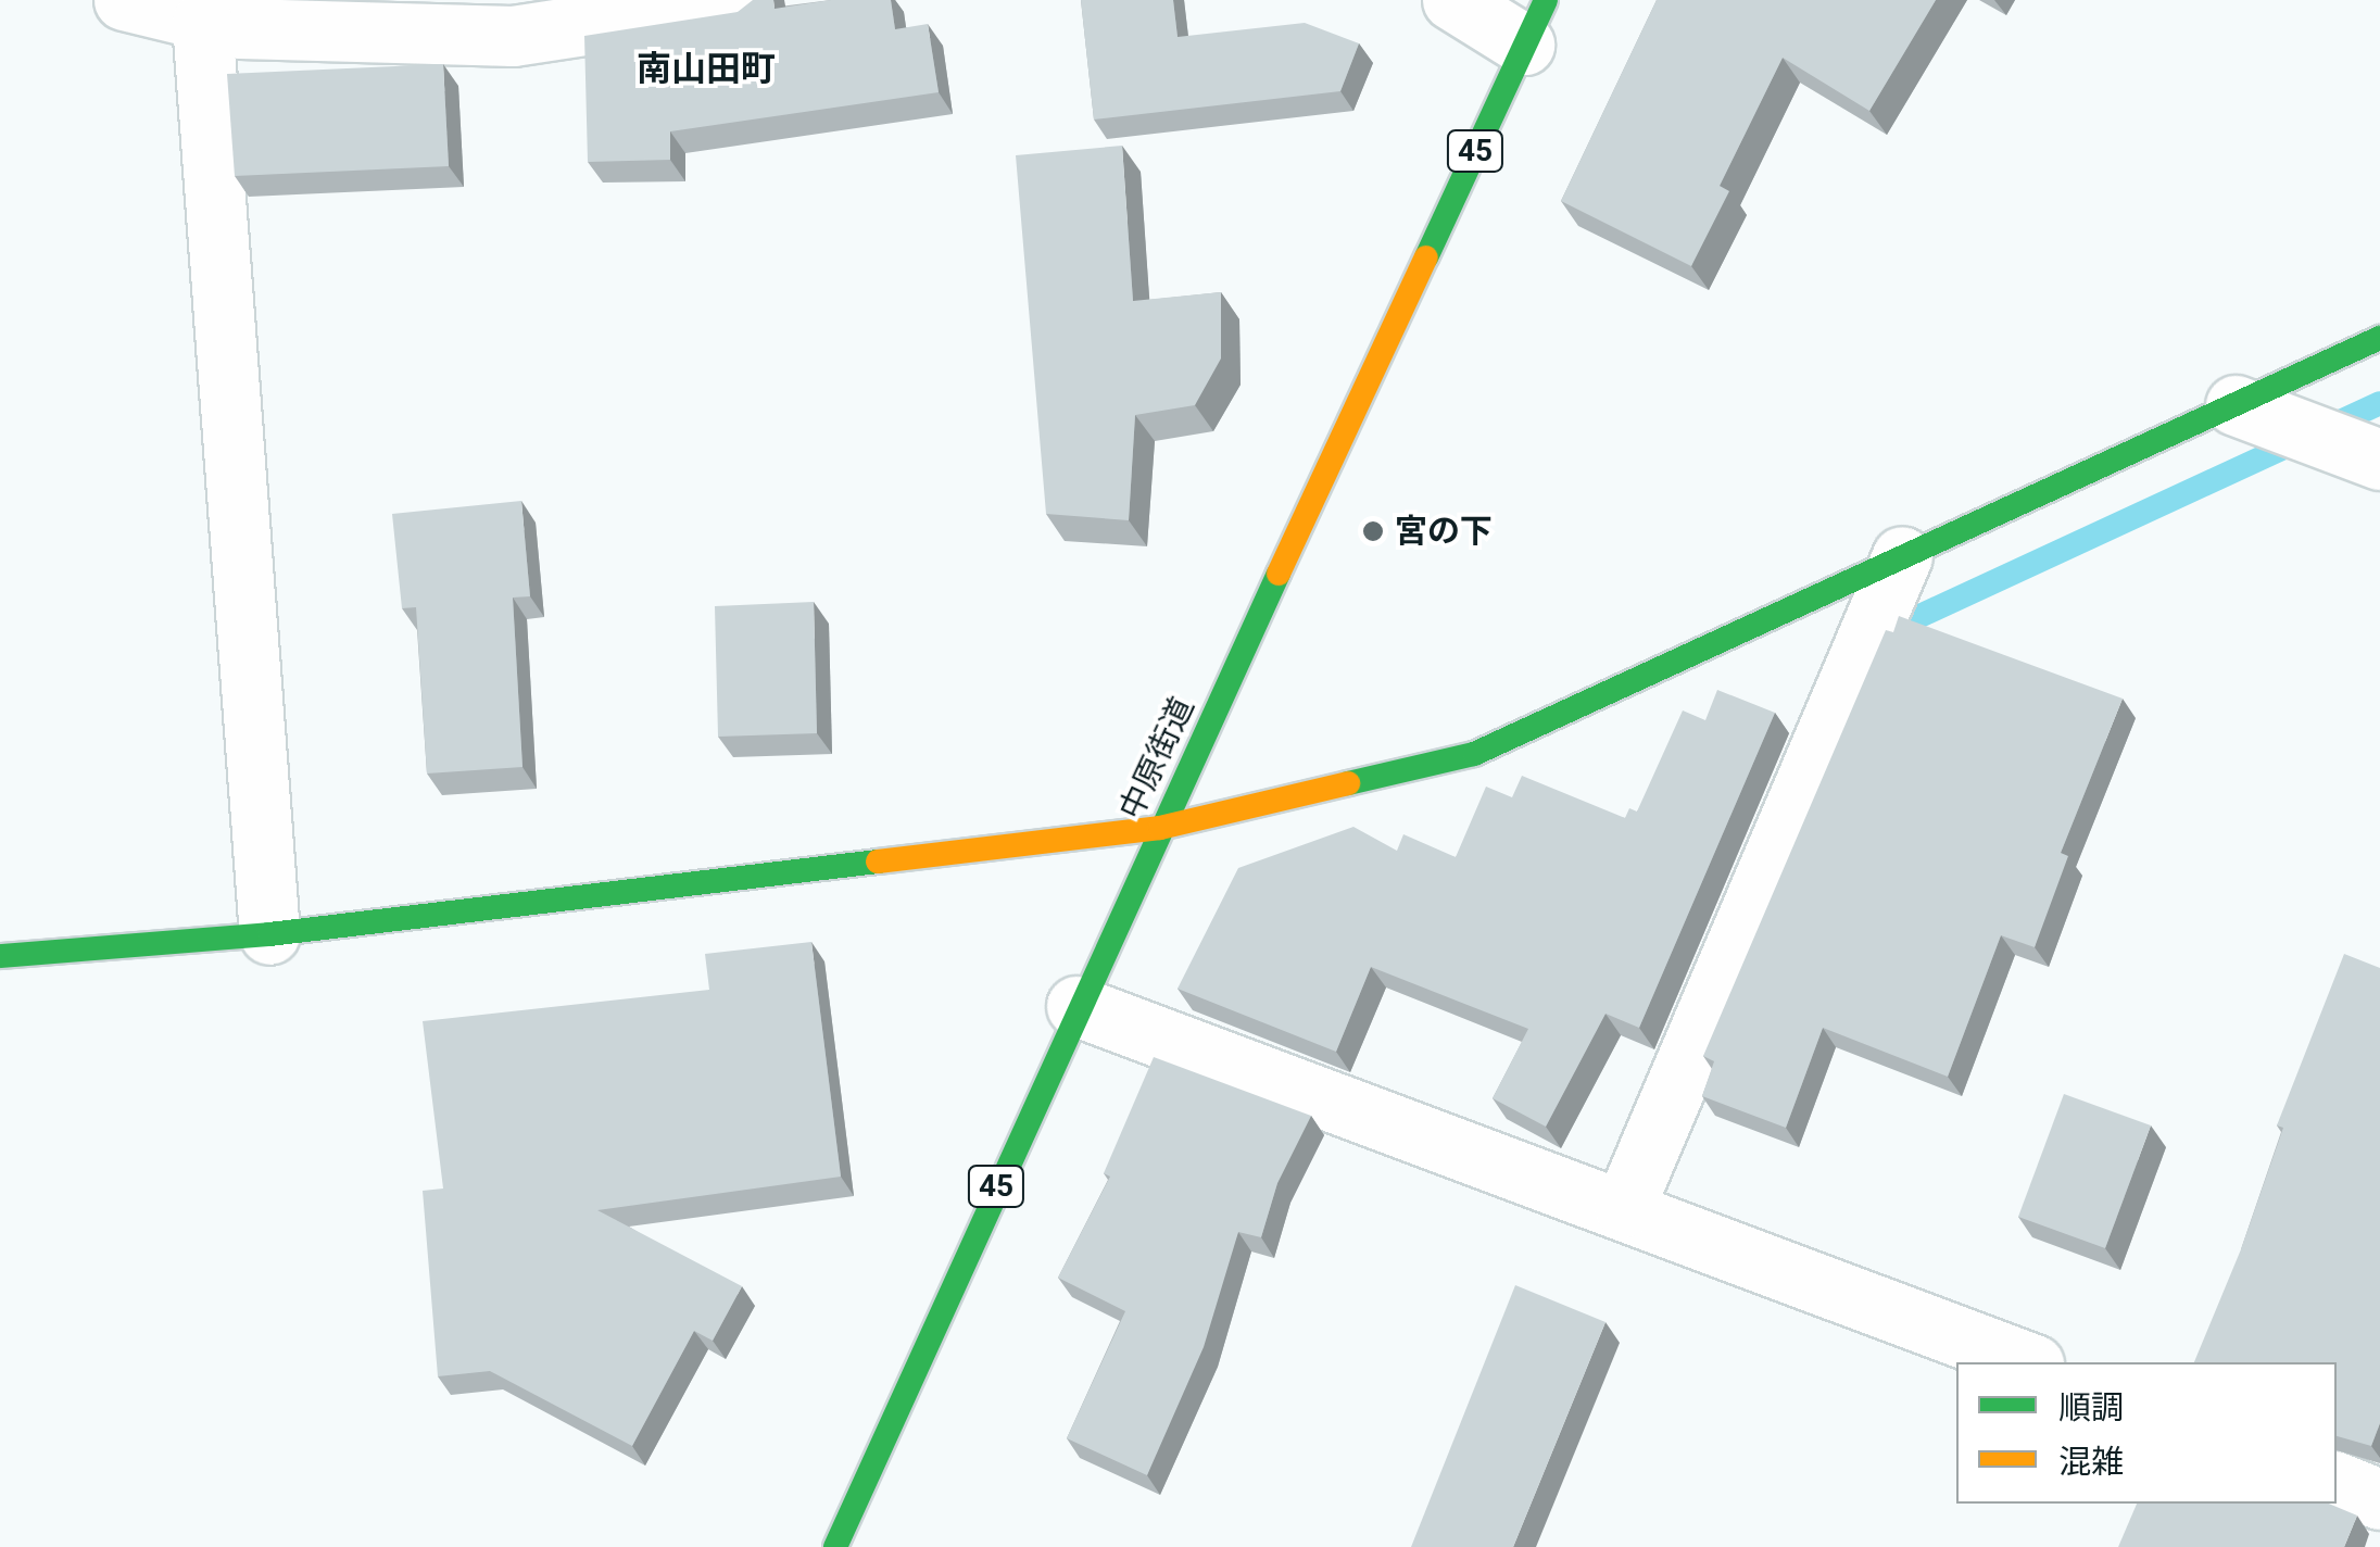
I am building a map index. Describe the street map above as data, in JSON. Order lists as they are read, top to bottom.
{
  "streets": {
    "street": ["45", "中原街道"]
  },
  "districts": ["南山田町"],
  "places": ["宮の下"],
  "legend": ["順調", "混雑"]
}
